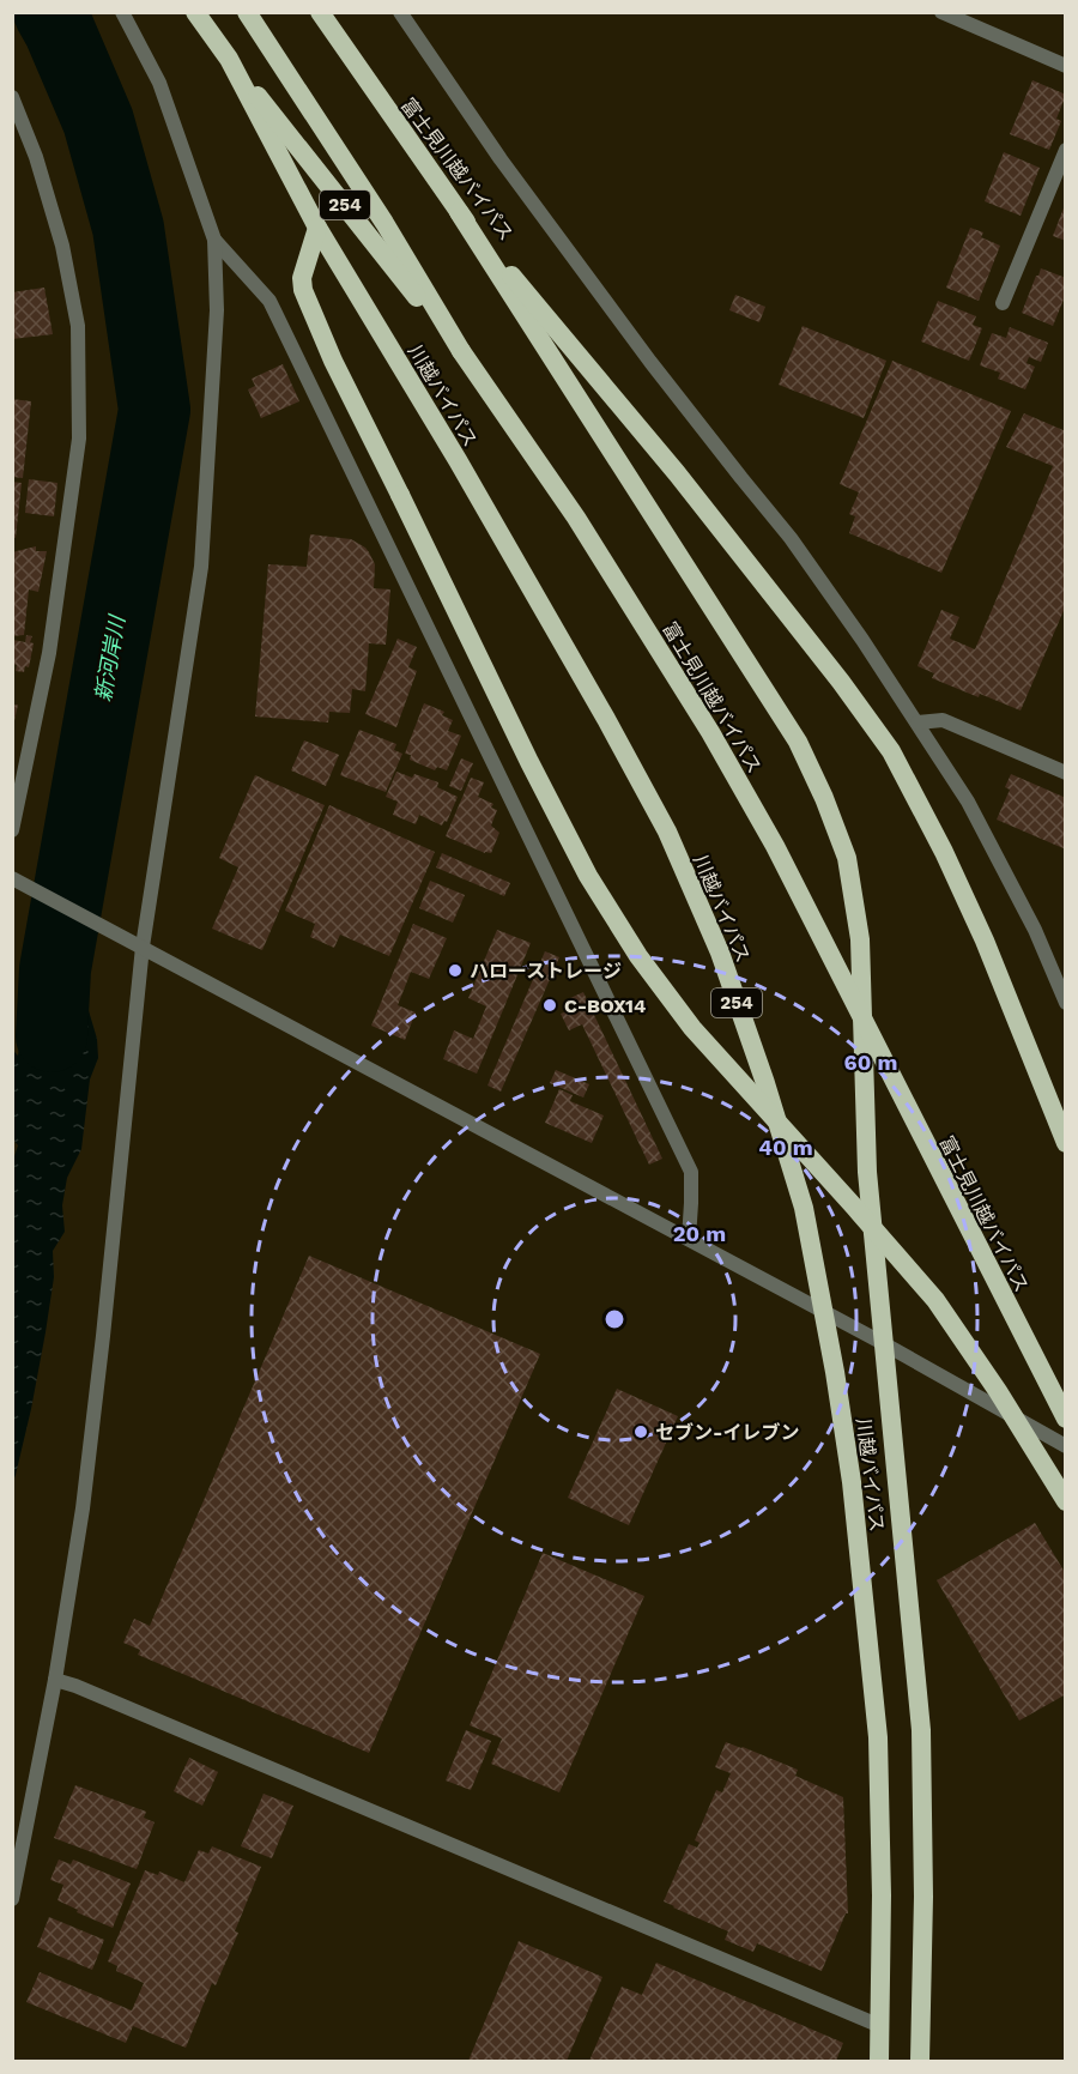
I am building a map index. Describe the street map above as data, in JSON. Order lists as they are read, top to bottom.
{
  "streets": {
    "highway": ["富士見川越バイパス", "254", "川越バイパス"]
  },
  "crossings": [
    ["富士見川越バイパス", "川越バイパス"],
    ["254", "川越バイパス"]
  ],
  "water": ["新河岸川"],
  "places": ["ハローストレージ", "C-BOX14", "セブン-イレブン"],
  "rings": ["60 m", "40 m", "20 m"]
}
